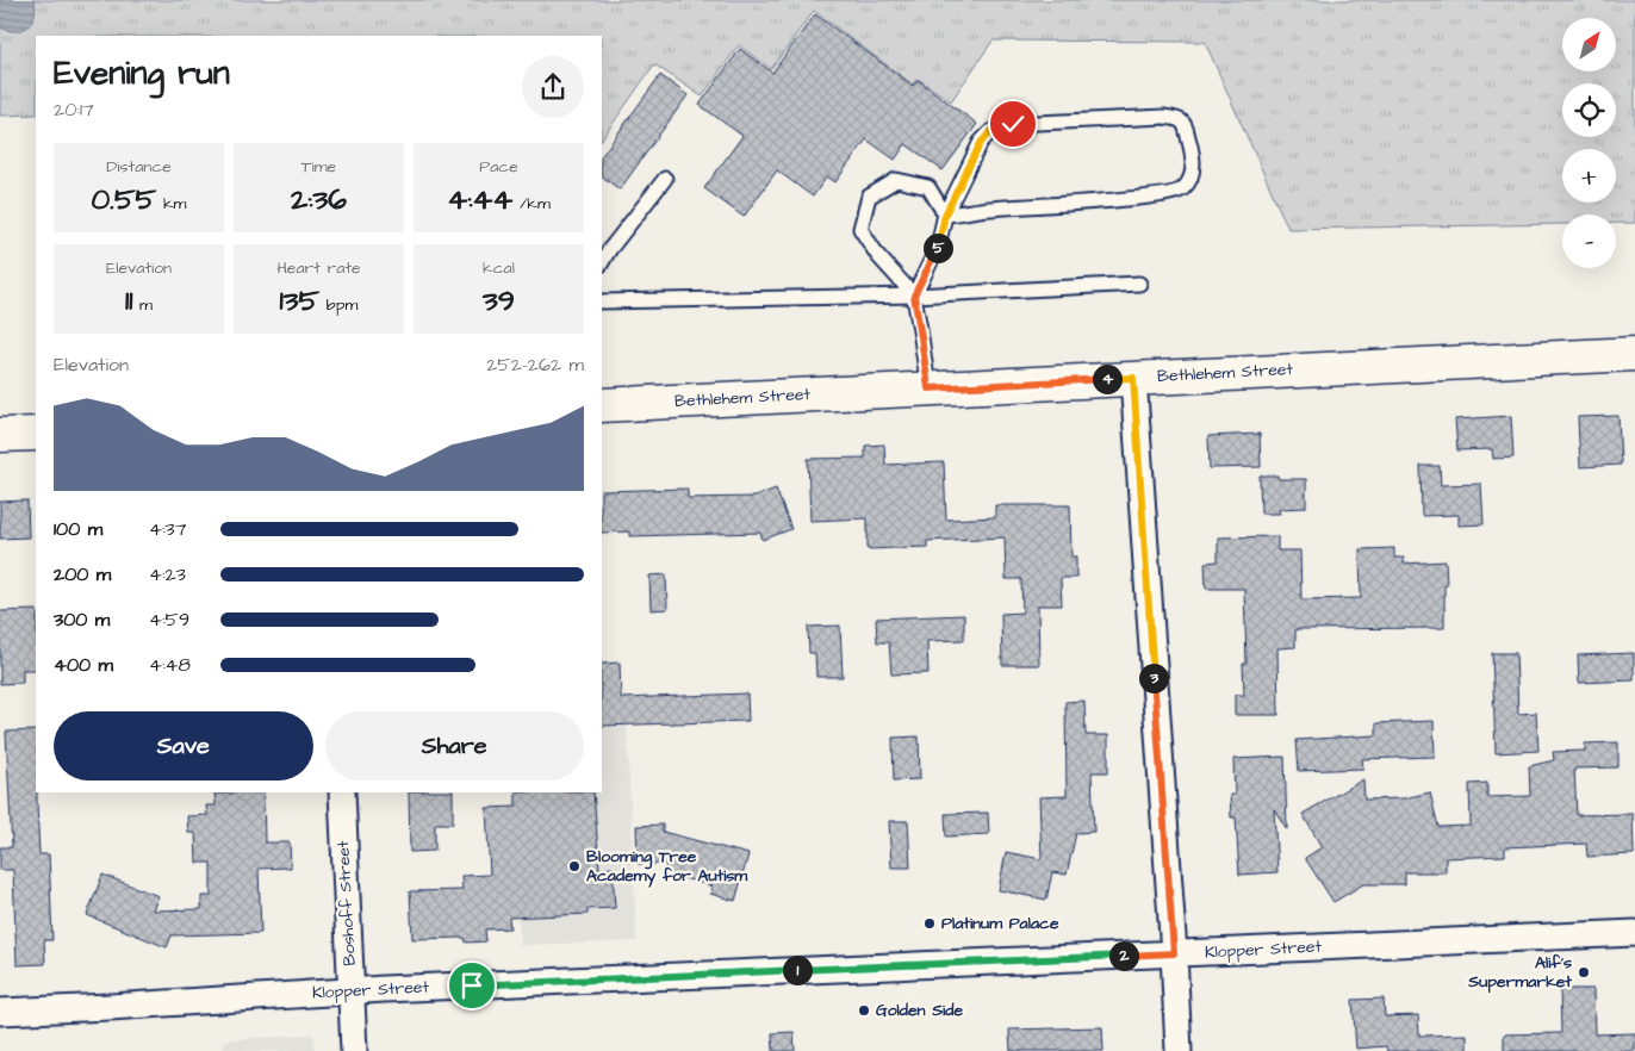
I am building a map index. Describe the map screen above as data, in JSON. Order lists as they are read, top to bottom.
{
  "streets": {
    "main road": ["Bethlehem Street"],
    "street": ["Boshoff Street", "Klopper Street"]
  },
  "crossings": [
    ["Boshoff Street", "Klopper Street"]
  ],
  "places": [
    "Blooming Tree Academy for Autism",
    "Platinum Palace",
    "Alif's Supermarket",
    "Golden Side"
  ],
  "north": "top right",
  "page": {
    "map_buttons": ["+", "−"],
    "heading": ["Evening run", "20:17"],
    "stats": [
      ["Distance", "0.55 km"],
      ["Time", "2:36"],
      ["Pace", "4:44 /km"],
      ["Elevation", "11 m"],
      ["Heart rate", "135 bpm"],
      ["kcal", "39"]
    ],
    "pins": [
      "5",
      "4",
      "3",
      "2",
      "1"
    ],
    "chart": ["Elevation", "252–262 m"],
    "list": [
      {
        "name": "100 m",
        "note": "4:37"
      },
      {
        "name": "200 m",
        "note": "4:23"
      },
      {
        "name": "300 m",
        "note": "4:59"
      },
      {
        "name": "400 m",
        "note": "4:48"
      }
    ],
    "buttons": ["Save", "Share"]
  }
}
